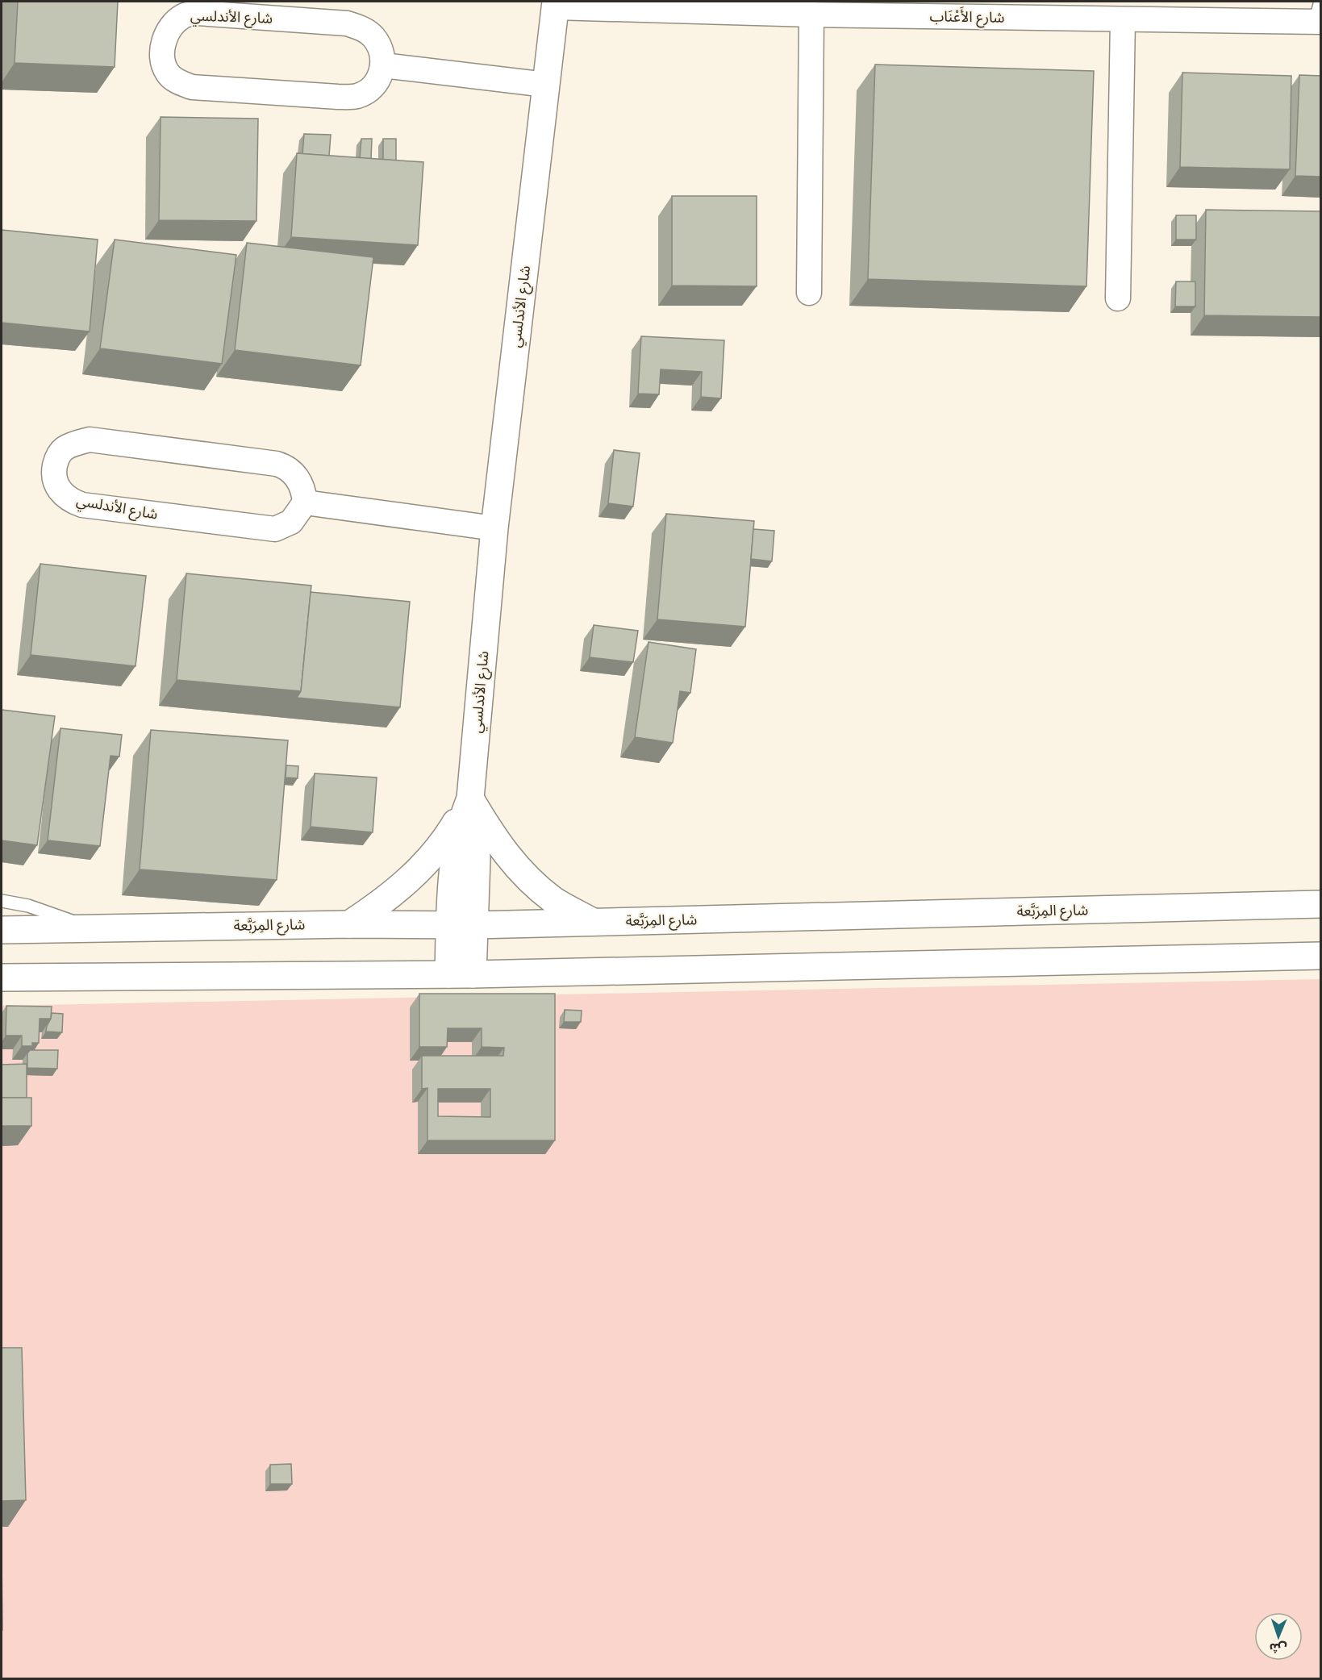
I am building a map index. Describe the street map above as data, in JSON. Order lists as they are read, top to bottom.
{
  "streets": {
    "street": ["شارع الأندلسي", "شارع الأَعْنَاب", "شارع المِرَبَّعة"]
  },
  "crossings": [
    ["شارع الأندلسي", "شارع الأَعْنَاب"],
    ["شارع الأندلسي", "شارع المِرَبَّعة"]
  ],
  "north": "bottom"
}
